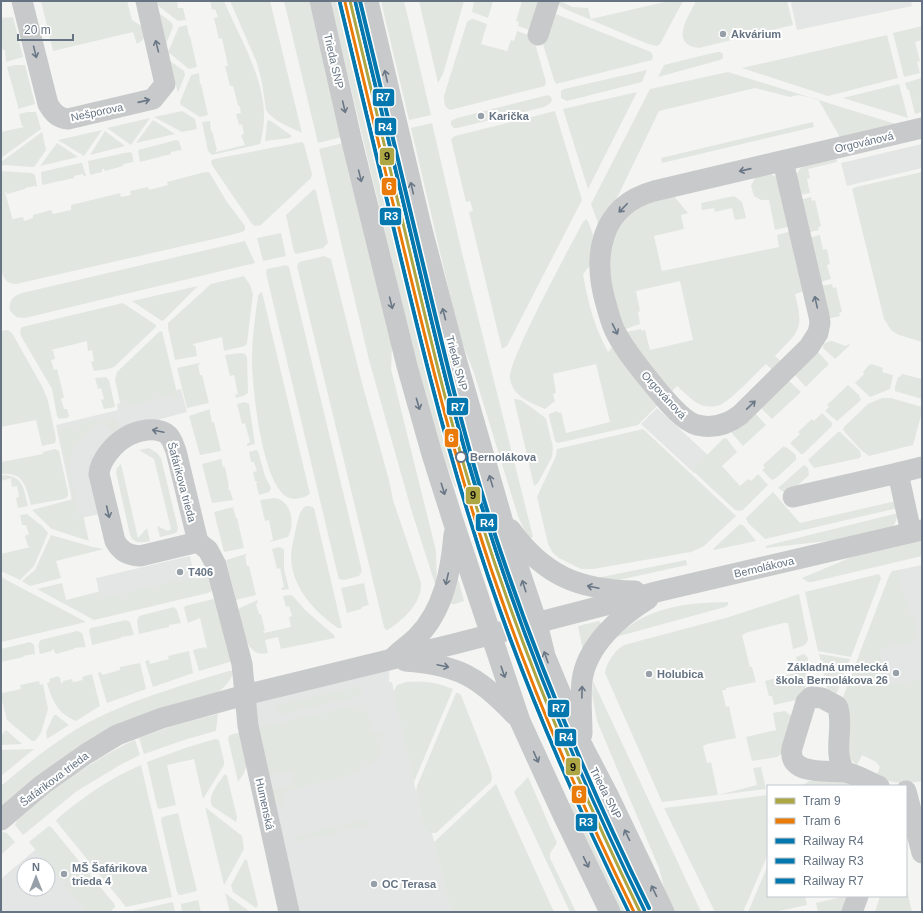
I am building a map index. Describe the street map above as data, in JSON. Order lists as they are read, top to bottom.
{
  "streets": {
    "street": [
      "Trieda SNP",
      "Nešporova",
      "Orgovánová",
      "Šafárikova trieda",
      "Bernolákova",
      "Humenská"
    ]
  },
  "crossings": [
    ["Trieda SNP", "Šafárikova trieda"],
    ["Trieda SNP", "Bernolákova"],
    ["Šafárikova trieda", "Bernolákova"],
    ["Šafárikova trieda", "Humenská"]
  ],
  "places": [
    "Akvárium",
    "Karička",
    "Bernolákova",
    "T406",
    "Základná umelecká škola Bernolákova 26",
    "Holubica",
    "MŠ Šafárikova trieda 4",
    "OC Terasa"
  ],
  "lines": [
    "tram line 9",
    "rail line R4",
    "rail line R7",
    "tram line 6",
    "rail line R3"
  ],
  "legend": [
    "Tram 9",
    "Tram 6",
    "Railway R4",
    "Railway R3",
    "Railway R7"
  ],
  "scale_bar": "20 m",
  "north": "top"
}
